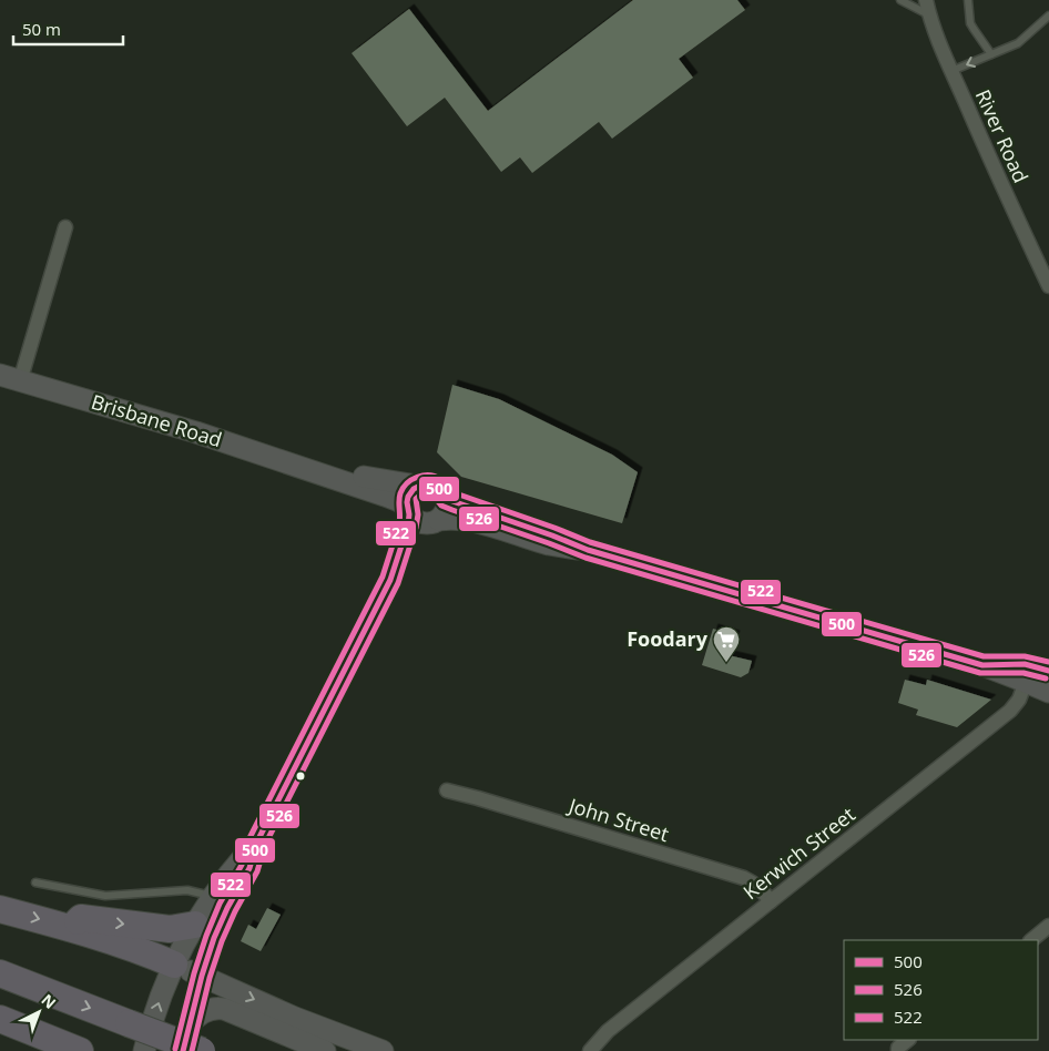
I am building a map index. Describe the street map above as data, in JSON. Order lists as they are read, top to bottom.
{
  "streets": {
    "main road": ["Brisbane Road"],
    "street": ["River Road", "John Street", "Kerwich Street"]
  },
  "crossings": [
    ["John Street", "Kerwich Street"]
  ],
  "places": {
    "supermarket": ["Foodary"]
  },
  "lines": ["transit line 522", "transit line 500", "transit line 526"],
  "legend": ["500", "526", "522"],
  "scale_bar": "50 m",
  "north": "top right"
}
